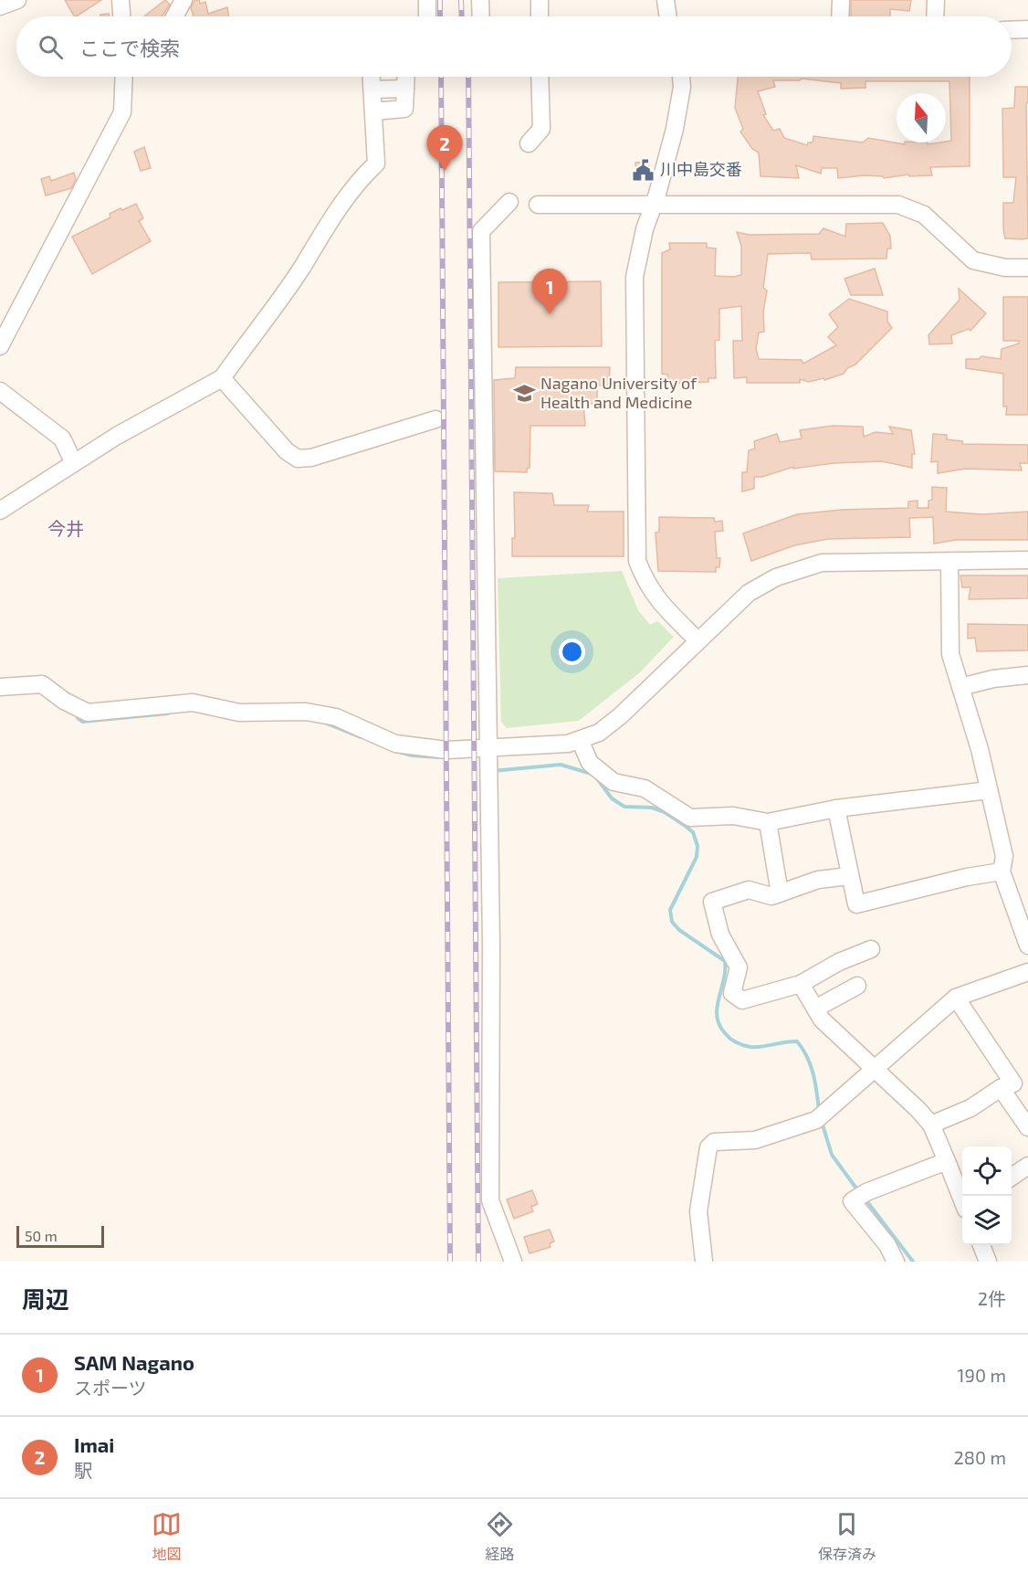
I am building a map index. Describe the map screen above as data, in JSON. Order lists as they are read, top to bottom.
{
  "districts": ["今井"],
  "places": {
    "public building": ["川中島交番"],
    "school or university": ["Nagano University of Health and Medicine"]
  },
  "scale_bar": "50 m",
  "north": "top",
  "page": {
    "search": "ここで検索",
    "pins": ["2", "1"],
    "scale": "50 m",
    "heading": ["周辺", "2件"],
    "list": [
      {
        "mark": "1",
        "name": "SAM Nagano",
        "note": "スポーツ",
        "value": "190 m"
      },
      {
        "mark": "2",
        "name": "Imai",
        "note": "駅",
        "value": "280 m"
      }
    ],
    "nav": ["地図", "経路", "保存済み"]
  }
}
